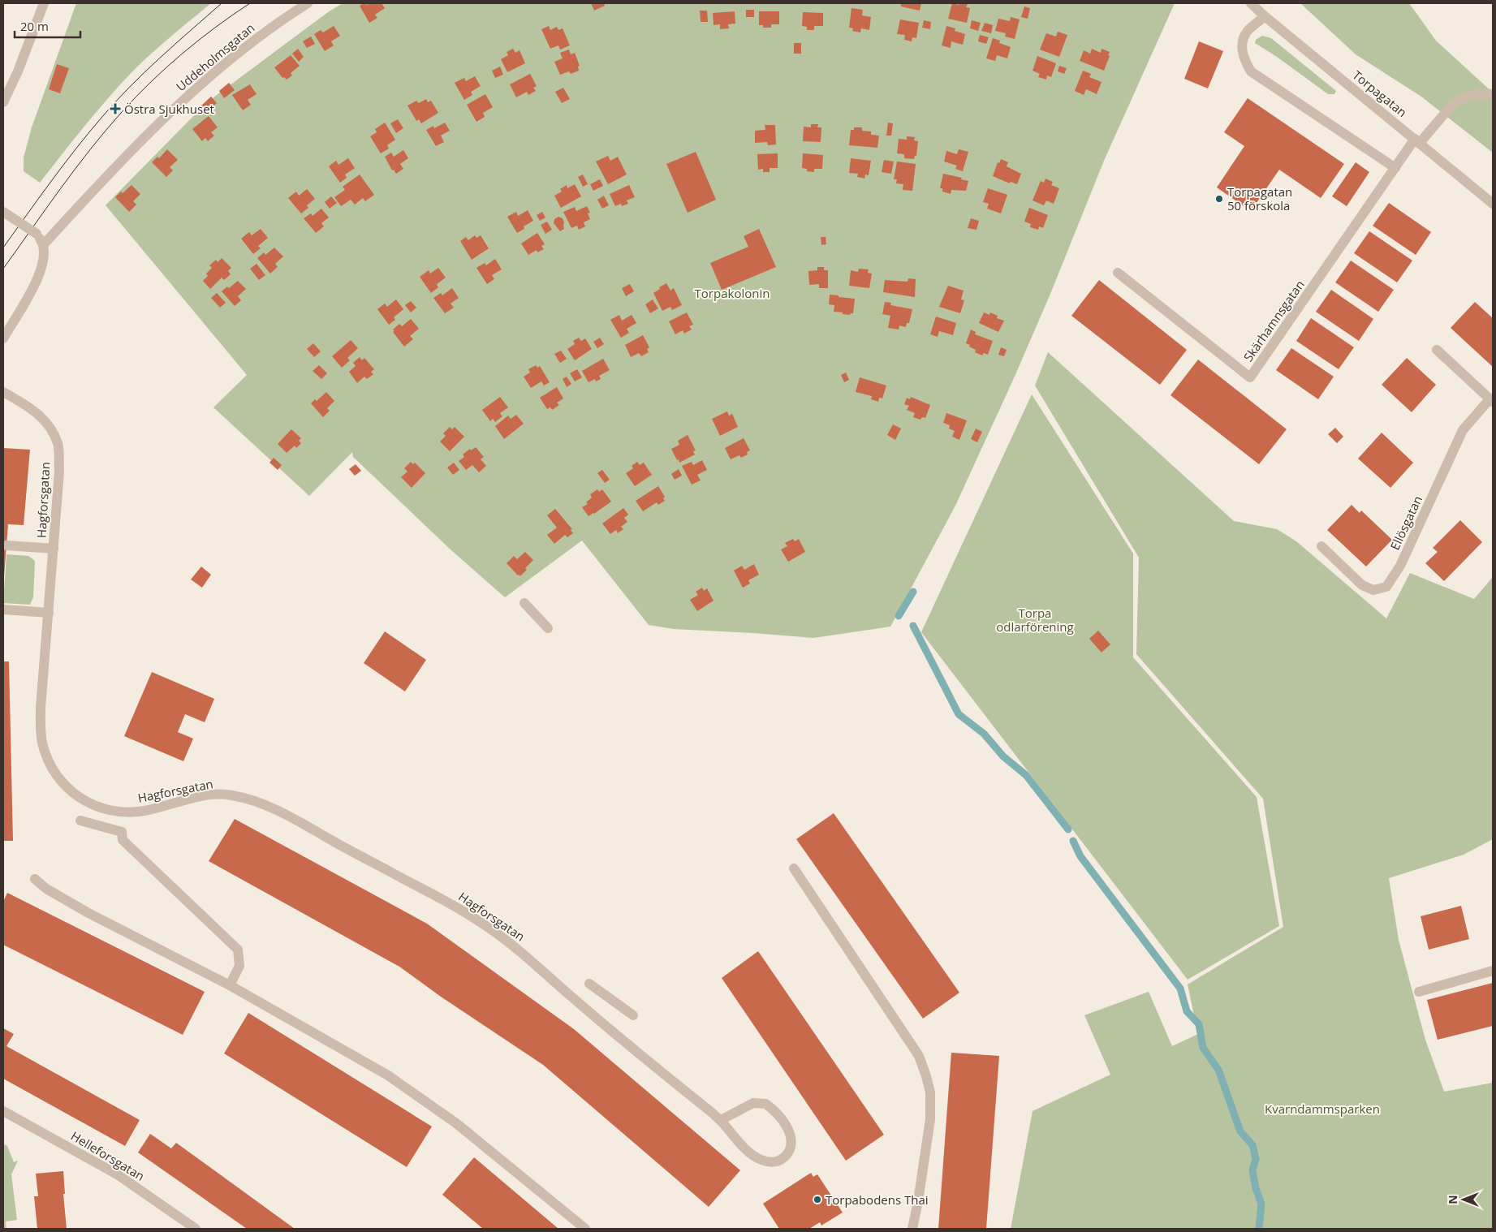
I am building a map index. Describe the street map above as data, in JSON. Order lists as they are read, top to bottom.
{
  "streets": {
    "street": [
      "Uddeholmsgatan",
      "Torpagatan",
      "Skärhamnsgatan",
      "Hagforsgatan",
      "Ellösgatan",
      "Helleforsgatan"
    ]
  },
  "crossings": [
    ["Torpagatan", "Skärhamnsgatan"]
  ],
  "parks": ["Torpakolonin", "Torpa odlarförening", "Kvarndammsparken"],
  "places": {
    "health": ["Östra Sjukhuset"],
    "other": ["Torpagatan 50 förskola", "Torpabodens Thai"]
  },
  "scale_bar": "20 m",
  "north": "left"
}
